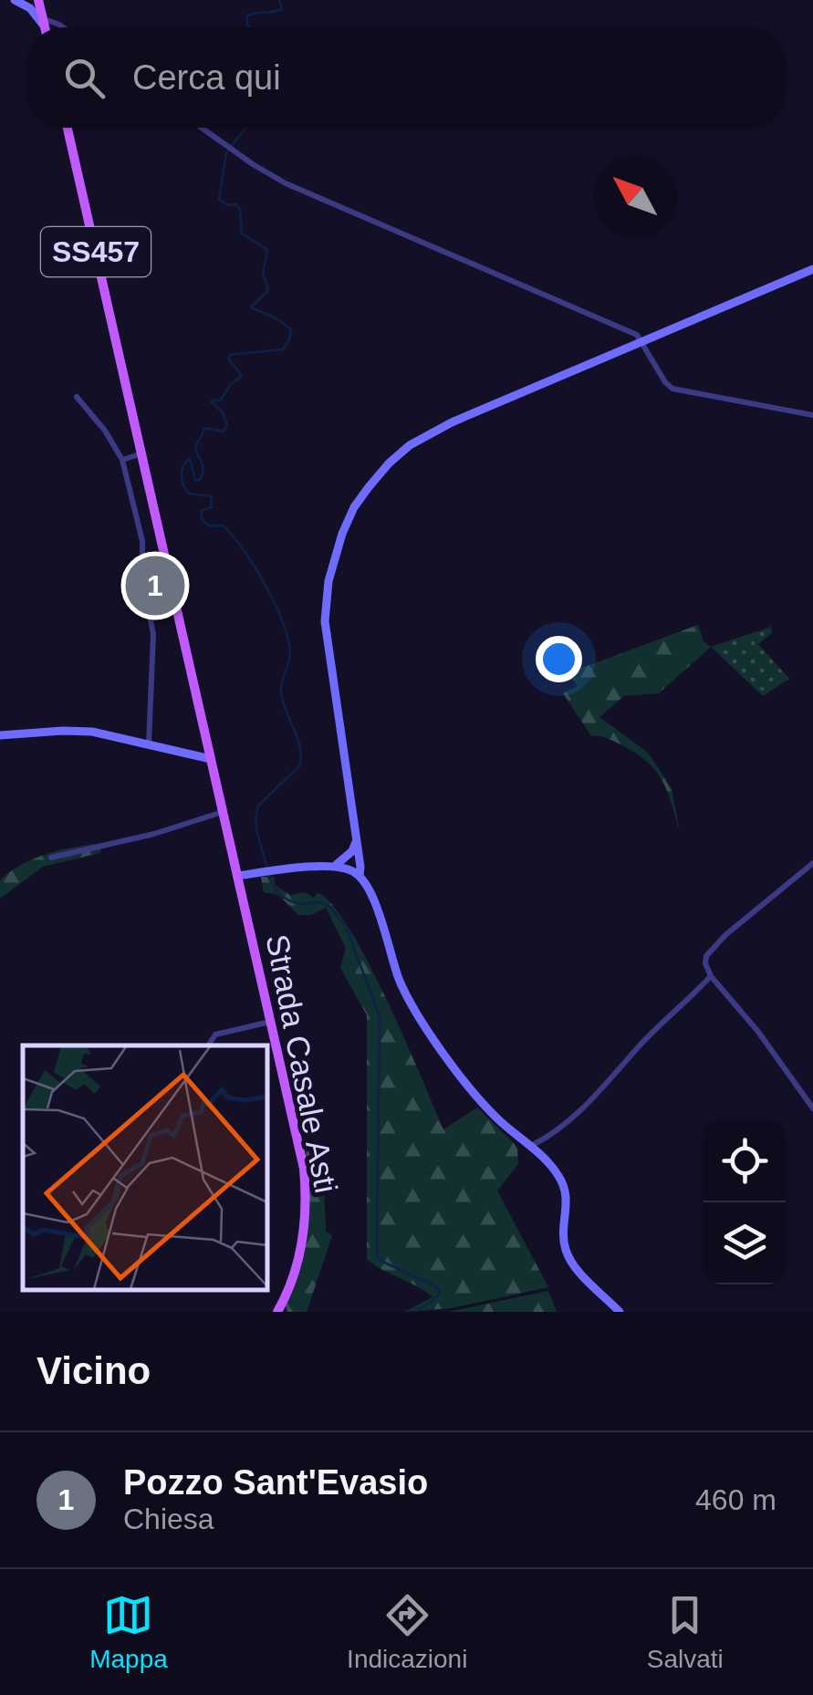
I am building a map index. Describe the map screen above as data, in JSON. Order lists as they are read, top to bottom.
{
  "streets": {
    "main road": ["SS457", "Strada Casale Asti"]
  },
  "crossings": [
    ["SS457", "Strada Casale Asti"]
  ],
  "north": "top left",
  "page": {
    "search": "Cerca qui",
    "pins": "1",
    "heading": "Vicino",
    "list": [
      {
        "mark": "1",
        "name": "Pozzo Sant'Evasio",
        "note": "Chiesa",
        "value": "460 m"
      }
    ],
    "nav": ["Mappa", "Indicazioni", "Salvati"]
  }
}
